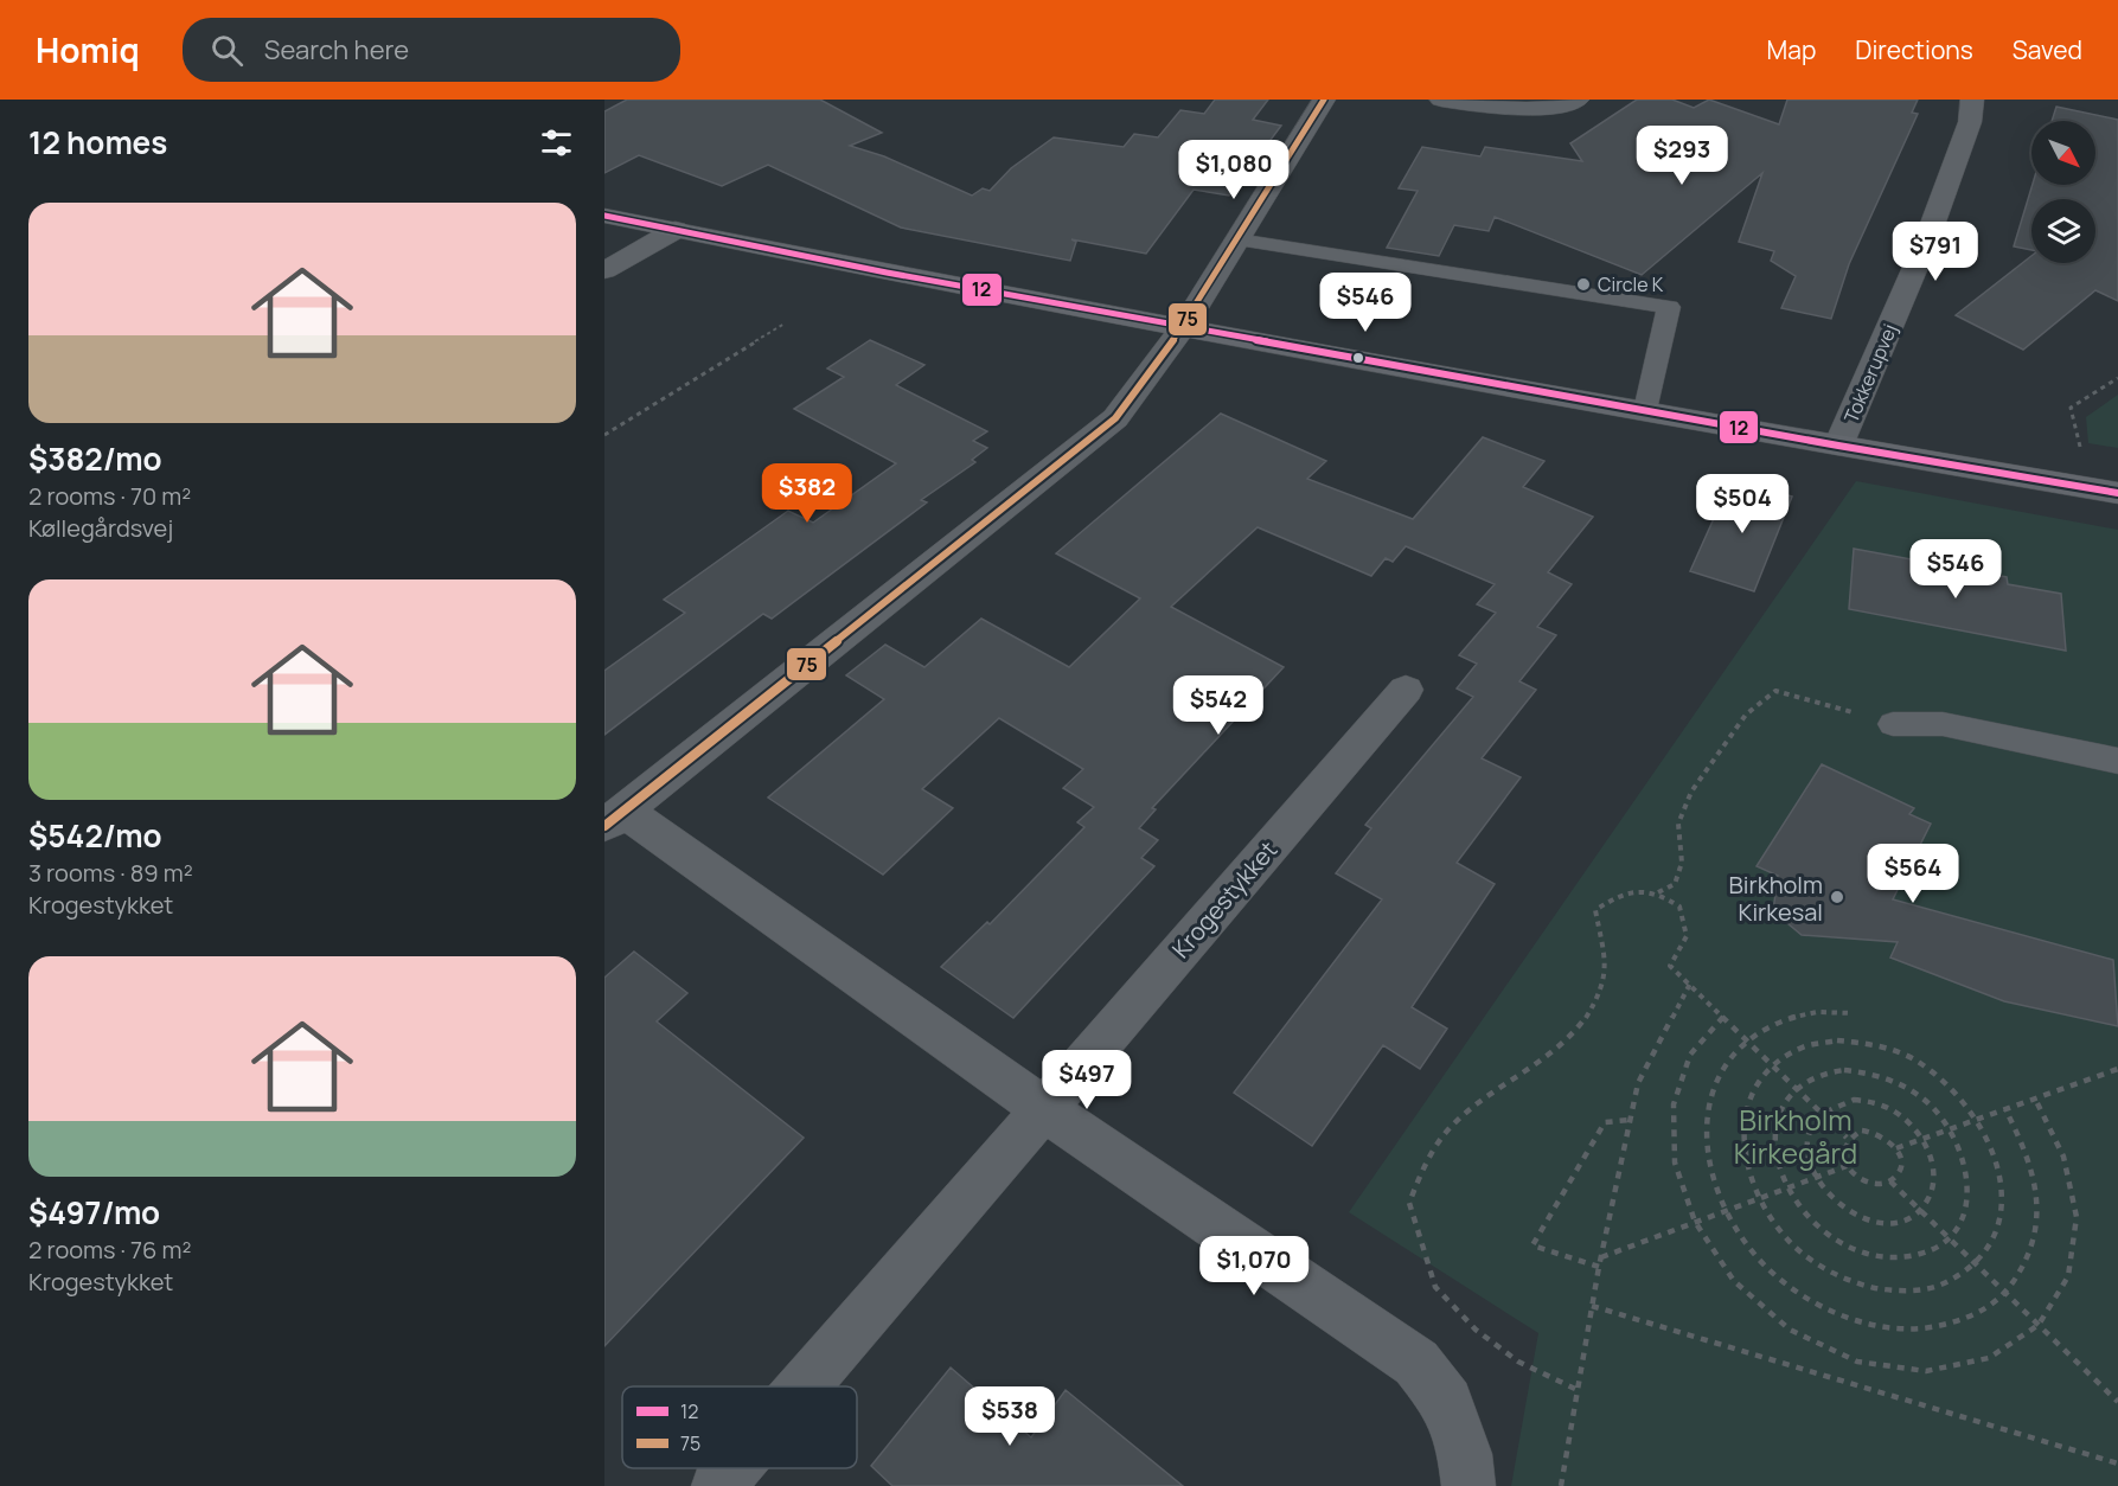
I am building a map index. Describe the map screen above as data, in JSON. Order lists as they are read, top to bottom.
{
  "streets": {
    "street": ["Tokkerupvej", "Krogestykket"]
  },
  "parks": ["Birkholm Kirkegård"],
  "places": ["Circle K", "Birkholm Kirkesal"],
  "lines": ["transit line 75", "transit line 12"],
  "legend": ["12", "75"],
  "north": "bottom right",
  "page": {
    "header": "Homiq",
    "search": "Search here",
    "nav": ["Map", "Directions", "Saved"],
    "heading": "12 homes",
    "price": [
      "$293",
      "$1,080",
      "$791",
      "$546",
      "$382",
      "$504",
      "$546",
      "$542",
      "$564",
      "$497",
      "$1,070",
      "$538"
    ],
    "list": [
      {
        "name": "$382/mo",
        "note": "2 rooms · 70 m² · Køllegårdsvej"
      },
      {
        "name": "$542/mo",
        "note": "3 rooms · 89 m² · Krogestykket"
      },
      {
        "name": "$497/mo",
        "note": "2 rooms · 76 m² · Krogestykket"
      }
    ]
  }
}
